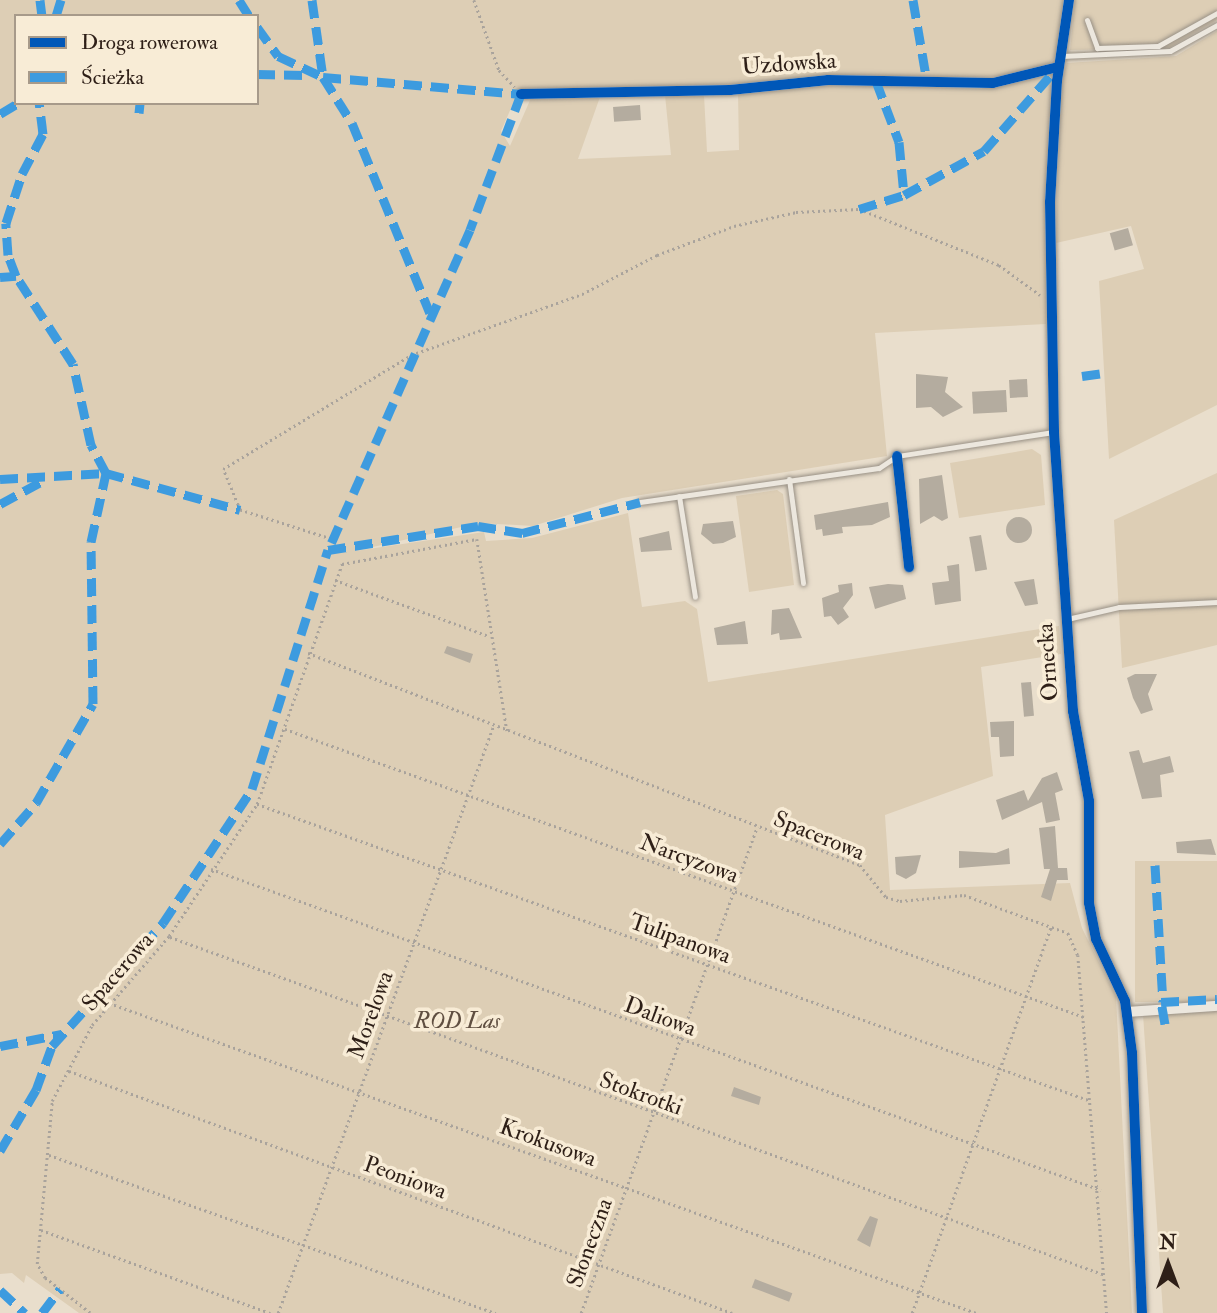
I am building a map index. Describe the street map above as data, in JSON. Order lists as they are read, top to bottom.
{
  "streets": {
    "street": ["Uzdowska", "Ornecka"],
    "path": [
      "Spacerowa",
      "Narcyzowa",
      "Tulipanowa",
      "Morelowa",
      "Daliowa",
      "Stokrotki",
      "Krokusowa",
      "Peoniowa",
      "Słoneczna"
    ]
  },
  "crossings": [
    ["Uzdowska", "Ornecka"],
    ["Spacerowa", "Narcyzowa"],
    ["Spacerowa", "Tulipanowa"],
    ["Spacerowa", "Morelowa"],
    ["Spacerowa", "Daliowa"],
    ["Spacerowa", "Stokrotki"],
    ["Spacerowa", "Krokusowa"],
    ["Spacerowa", "Peoniowa"],
    ["Spacerowa", "Słoneczna"],
    ["Narcyzowa", "Morelowa"],
    ["Narcyzowa", "Słoneczna"],
    ["Tulipanowa", "Morelowa"],
    ["Tulipanowa", "Słoneczna"],
    ["Morelowa", "Daliowa"],
    ["Morelowa", "Stokrotki"],
    ["Morelowa", "Krokusowa"],
    ["Morelowa", "Peoniowa"],
    ["Daliowa", "Słoneczna"],
    ["Stokrotki", "Słoneczna"],
    ["Krokusowa", "Słoneczna"],
    ["Peoniowa", "Słoneczna"]
  ],
  "parks": ["ROD Las"],
  "legend": ["Droga rowerowa", "Ścieżka"],
  "north": "top"
}
